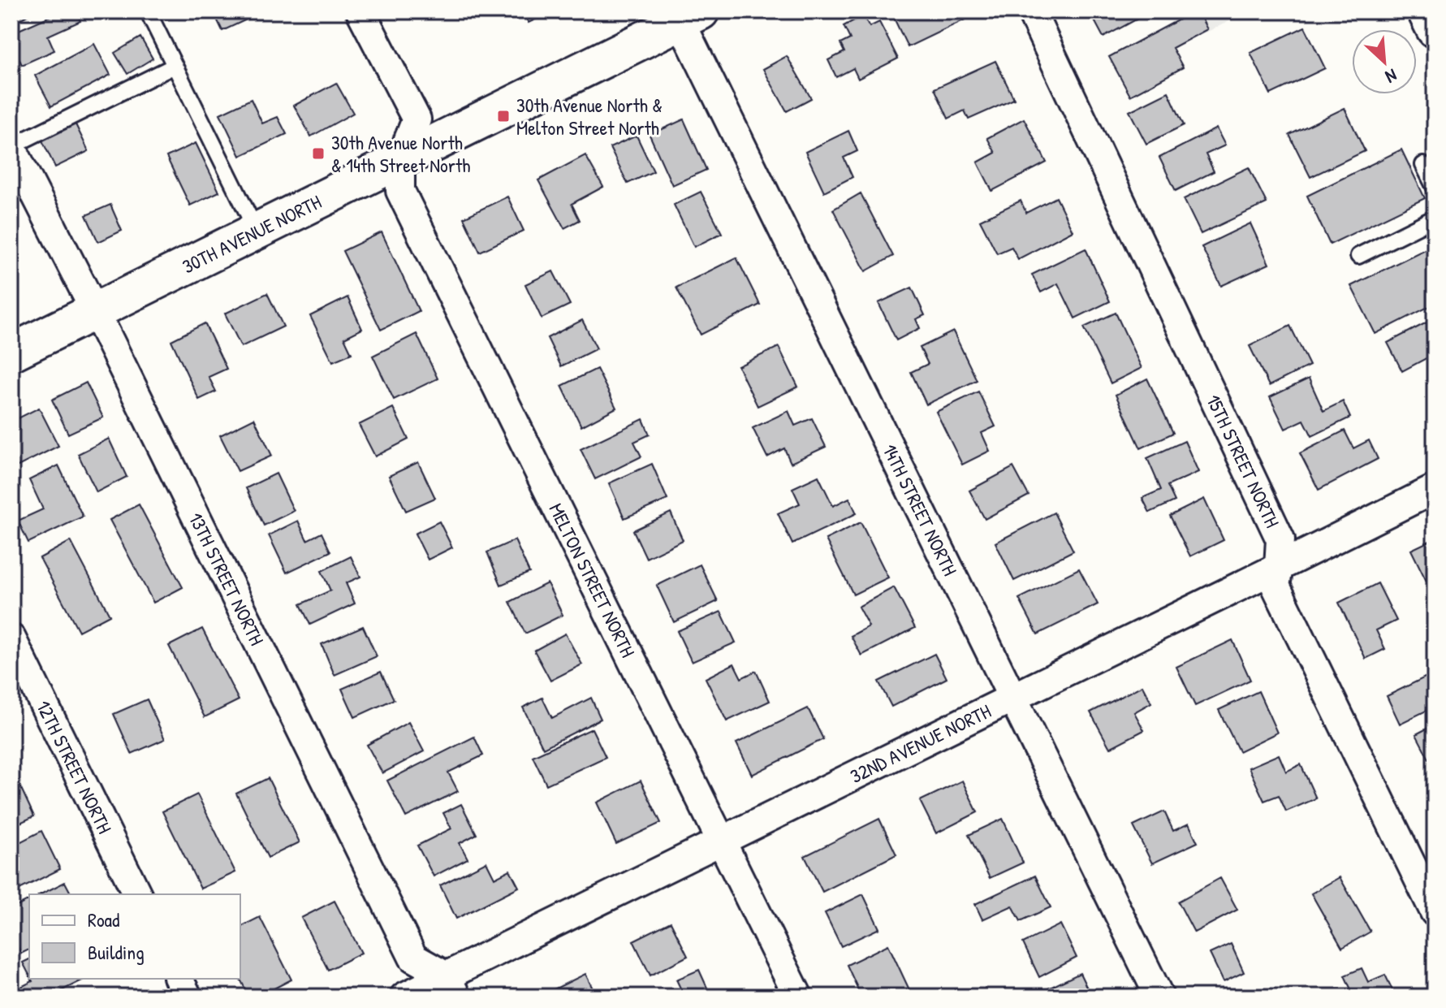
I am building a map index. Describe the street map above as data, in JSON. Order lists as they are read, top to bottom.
{
  "streets": {
    "street": [
      "30TH AVENUE NORTH",
      "15TH STREET NORTH",
      "14TH STREET NORTH",
      "13TH STREET NORTH",
      "MELTON STREET NORTH",
      "32ND AVENUE NORTH",
      "12TH STREET NORTH"
    ]
  },
  "crossings": [
    ["30TH AVENUE NORTH", "14TH STREET NORTH"],
    ["30TH AVENUE NORTH", "13TH STREET NORTH"],
    ["30TH AVENUE NORTH", "MELTON STREET NORTH"],
    ["15TH STREET NORTH", "32ND AVENUE NORTH"],
    ["14TH STREET NORTH", "32ND AVENUE NORTH"],
    ["13TH STREET NORTH", "32ND AVENUE NORTH"],
    ["MELTON STREET NORTH", "32ND AVENUE NORTH"]
  ],
  "places": {
    "transit": ["30th Avenue North & Melton Street North", "30th Avenue North & 14th Street North"]
  },
  "legend": ["Road", "Building"],
  "north": "bottom right"
}
